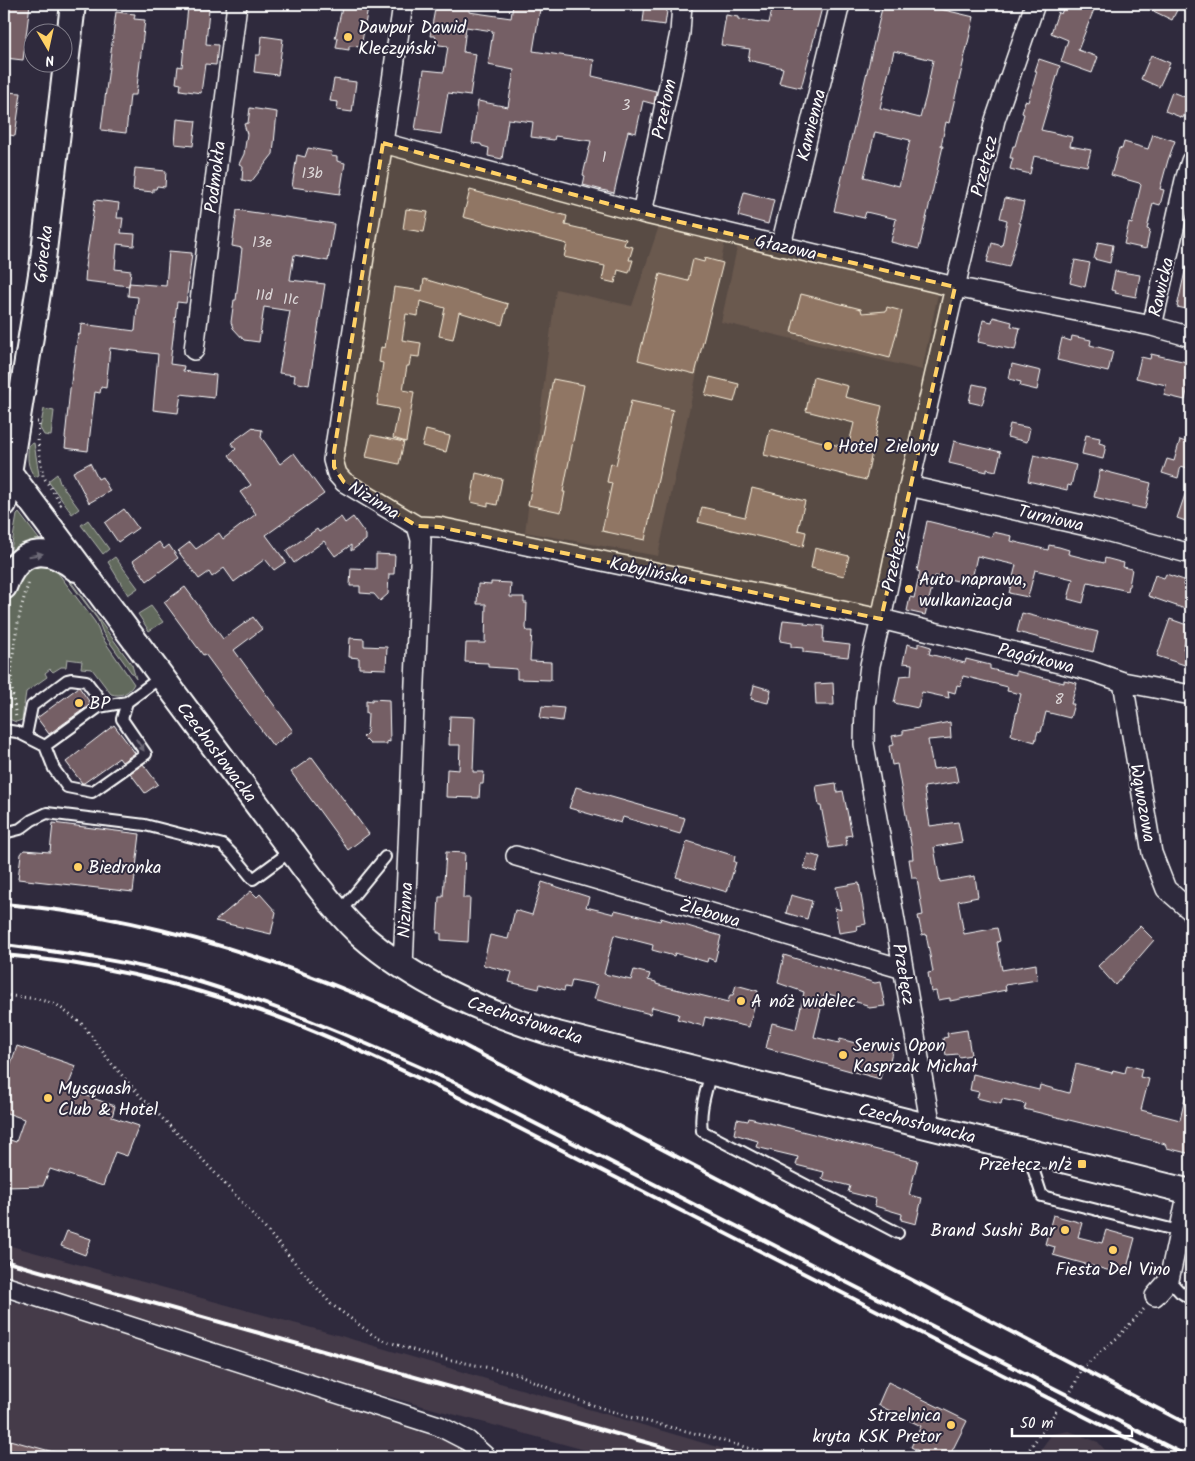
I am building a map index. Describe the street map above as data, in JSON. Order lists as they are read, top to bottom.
{
  "streets": {
    "street": [
      "Przełom",
      "Kamienna",
      "Przełęcz",
      "Podmokła",
      "Głazowa",
      "Górecka",
      "Rawicka",
      "Nizinna",
      "Turniowa",
      "Kobylińska",
      "Pagórkowa",
      "Czechosłowacka",
      "Wąwozowa",
      "Żlebowa"
    ]
  },
  "crossings": [
    ["Przełom", "Głazowa"],
    ["Kamienna", "Głazowa"],
    ["Przełęcz", "Głazowa"],
    ["Przełęcz", "Turniowa"],
    ["Przełęcz", "Kobylińska"],
    ["Przełęcz", "Pagórkowa"],
    ["Przełęcz", "Czechosłowacka"],
    ["Przełęcz", "Żlebowa"],
    ["Głazowa", "Rawicka"],
    ["Głazowa", "Nizinna"],
    ["Górecka", "Czechosłowacka"],
    ["Nizinna", "Kobylińska"],
    ["Nizinna", "Czechosłowacka"],
    ["Kobylińska", "Pagórkowa"],
    ["Pagórkowa", "Wąwozowa"]
  ],
  "places": {
    "other": [
      "Dawpur Dawid Kleczyński",
      "Hotel Zielony",
      "Auto naprawa, wulkanizacja",
      "BP",
      "Biedronka",
      "A nóż widelec",
      "Serwis Opon Kasprzak Michał",
      "Mysquash Club & Hotel",
      "Brand Sushi Bar",
      "Fiesta Del Vino",
      "Strzelnica kryta KSK Pretor"
    ],
    "transit": ["Przełęcz n/ż"]
  },
  "house_numbers": [
    "3",
    "1",
    "13b",
    "13e",
    "11d",
    "11c",
    "8"
  ],
  "scale_bar": "50 m",
  "north": "bottom"
}
